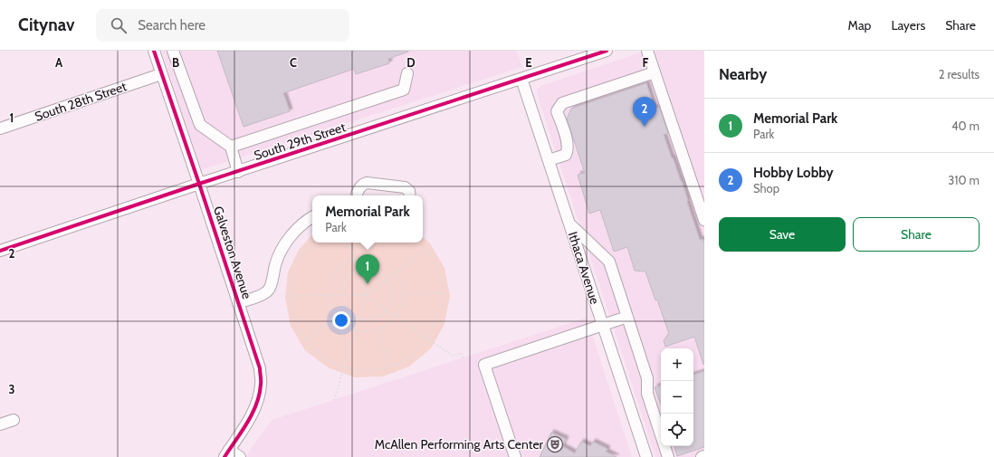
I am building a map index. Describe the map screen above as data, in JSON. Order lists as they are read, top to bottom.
{
  "streets": {
    "street": [
      "South 28th Street",
      "South 29th Street",
      "Galveston Avenue",
      "Ithaca Avenue"
    ]
  },
  "crossings": [
    ["South 28th Street", "Galveston Avenue"],
    ["South 29th Street", "Galveston Avenue"],
    ["South 29th Street", "Ithaca Avenue"]
  ],
  "places": {
    "theatre": ["McAllen Performing Arts Center"]
  },
  "page": {
    "header": "Citynav",
    "search": "Search here",
    "nav": ["Map", "Layers", "Share"],
    "heading": ["Nearby", "2 results"],
    "pins": ["2", "1"],
    "list": [
      {
        "mark": "1",
        "name": "Memorial Park",
        "note": "Park",
        "value": "40 m"
      },
      {
        "mark": "2",
        "name": "Hobby Lobby",
        "note": "Shop",
        "value": "310 m"
      }
    ],
    "popup": ["Memorial Park", "Park"],
    "buttons": ["Save", "Share"],
    "map_buttons": ["+", "−"]
  },
  "grid": {
    "columns": [
      "A",
      "B",
      "C",
      "D",
      "E",
      "F"
    ],
    "rows": ["1", "2", "3"]
  }
}
